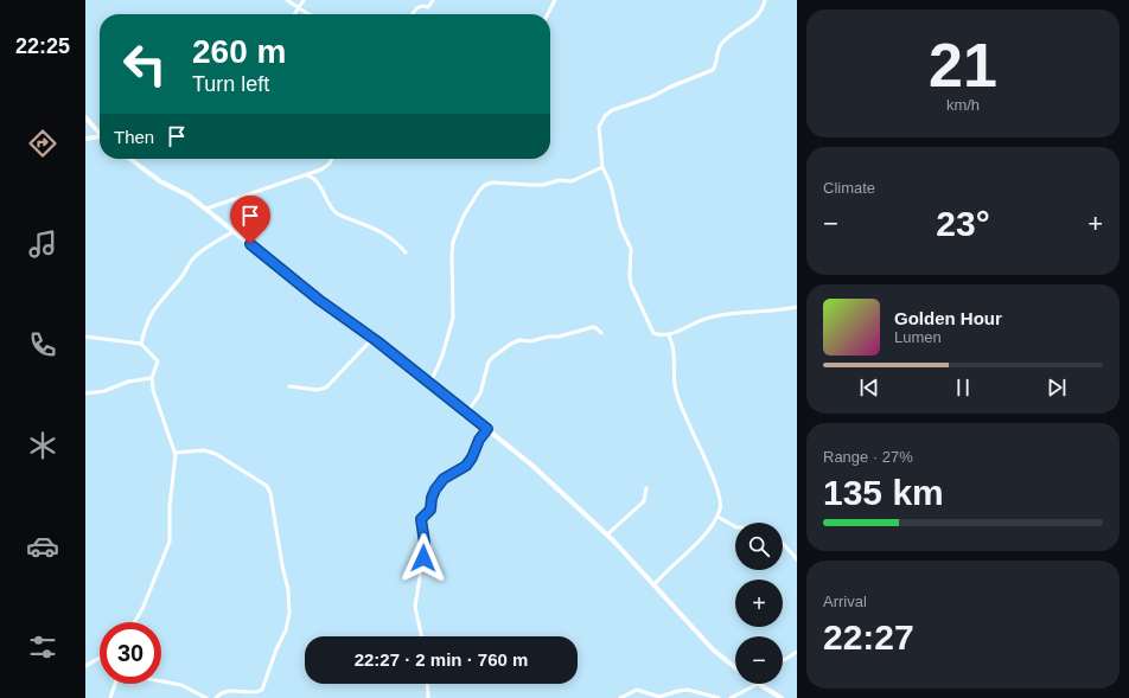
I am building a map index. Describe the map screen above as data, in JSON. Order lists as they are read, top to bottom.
{
  "page": {
    "tabs": "22:25",
    "tile": [
      ["21", "km/h"],
      "Climate",
      ["Range · 27%", "135 km"],
      ["Arrival", "22:27"]
    ],
    "turn": ["260 m", "Turn left"],
    "then": "Then",
    "heat": ["−", "23°", "+"],
    "song": ["Golden Hour", "Lumen"],
    "map_buttons": ["+", "−"],
    "limit": "30",
    "trip": "22:27 · 2 min · 760 m"
  }
}
